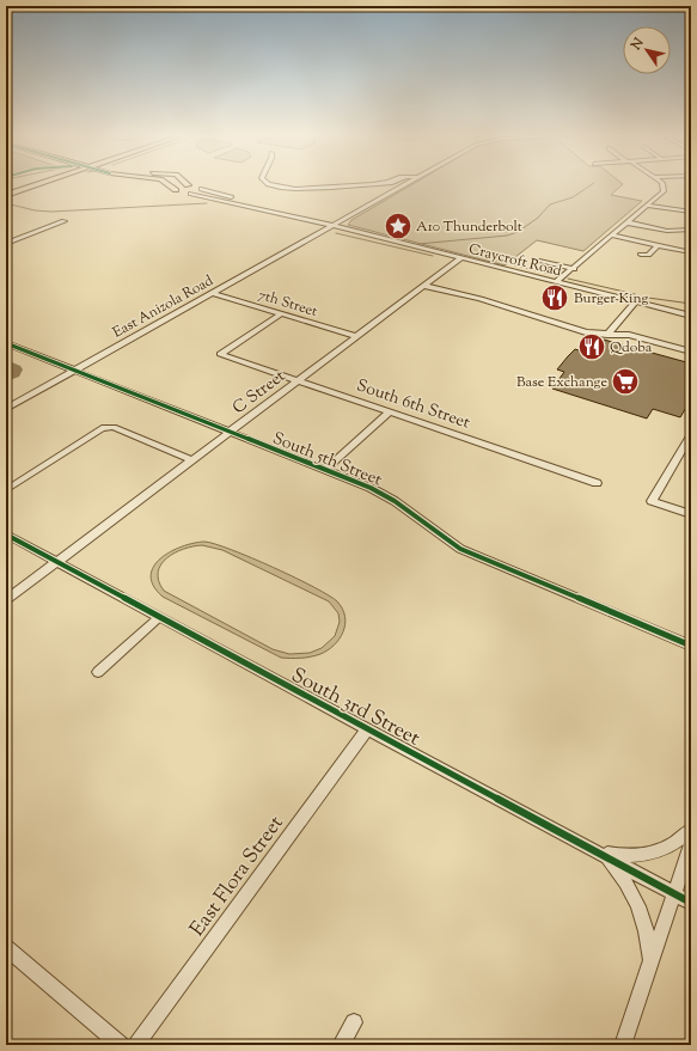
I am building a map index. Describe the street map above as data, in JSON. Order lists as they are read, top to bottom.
{
  "streets": {
    "street": [
      "Craycroft Road",
      "7th Street",
      "East Anizola Road",
      "C Street",
      "South 6th Street",
      "South 5th Street",
      "South 3rd Street",
      "East Flora Street"
    ]
  },
  "crossings": [
    ["Craycroft Road", "East Anizola Road"],
    ["Craycroft Road", "C Street"],
    ["7th Street", "East Anizola Road"],
    ["7th Street", "C Street"],
    ["7th Street", "South 6th Street"],
    ["East Anizola Road", "South 5th Street"],
    ["C Street", "South 6th Street"],
    ["C Street", "South 5th Street"],
    ["C Street", "South 3rd Street"],
    ["South 3rd Street", "East Flora Street"]
  ],
  "places": {
    "place": ["A10 Thunderbolt"],
    "restaurant": ["Burger King", "Qdoba"],
    "supermarket": ["Base Exchange"]
  },
  "north": "top left"
}
